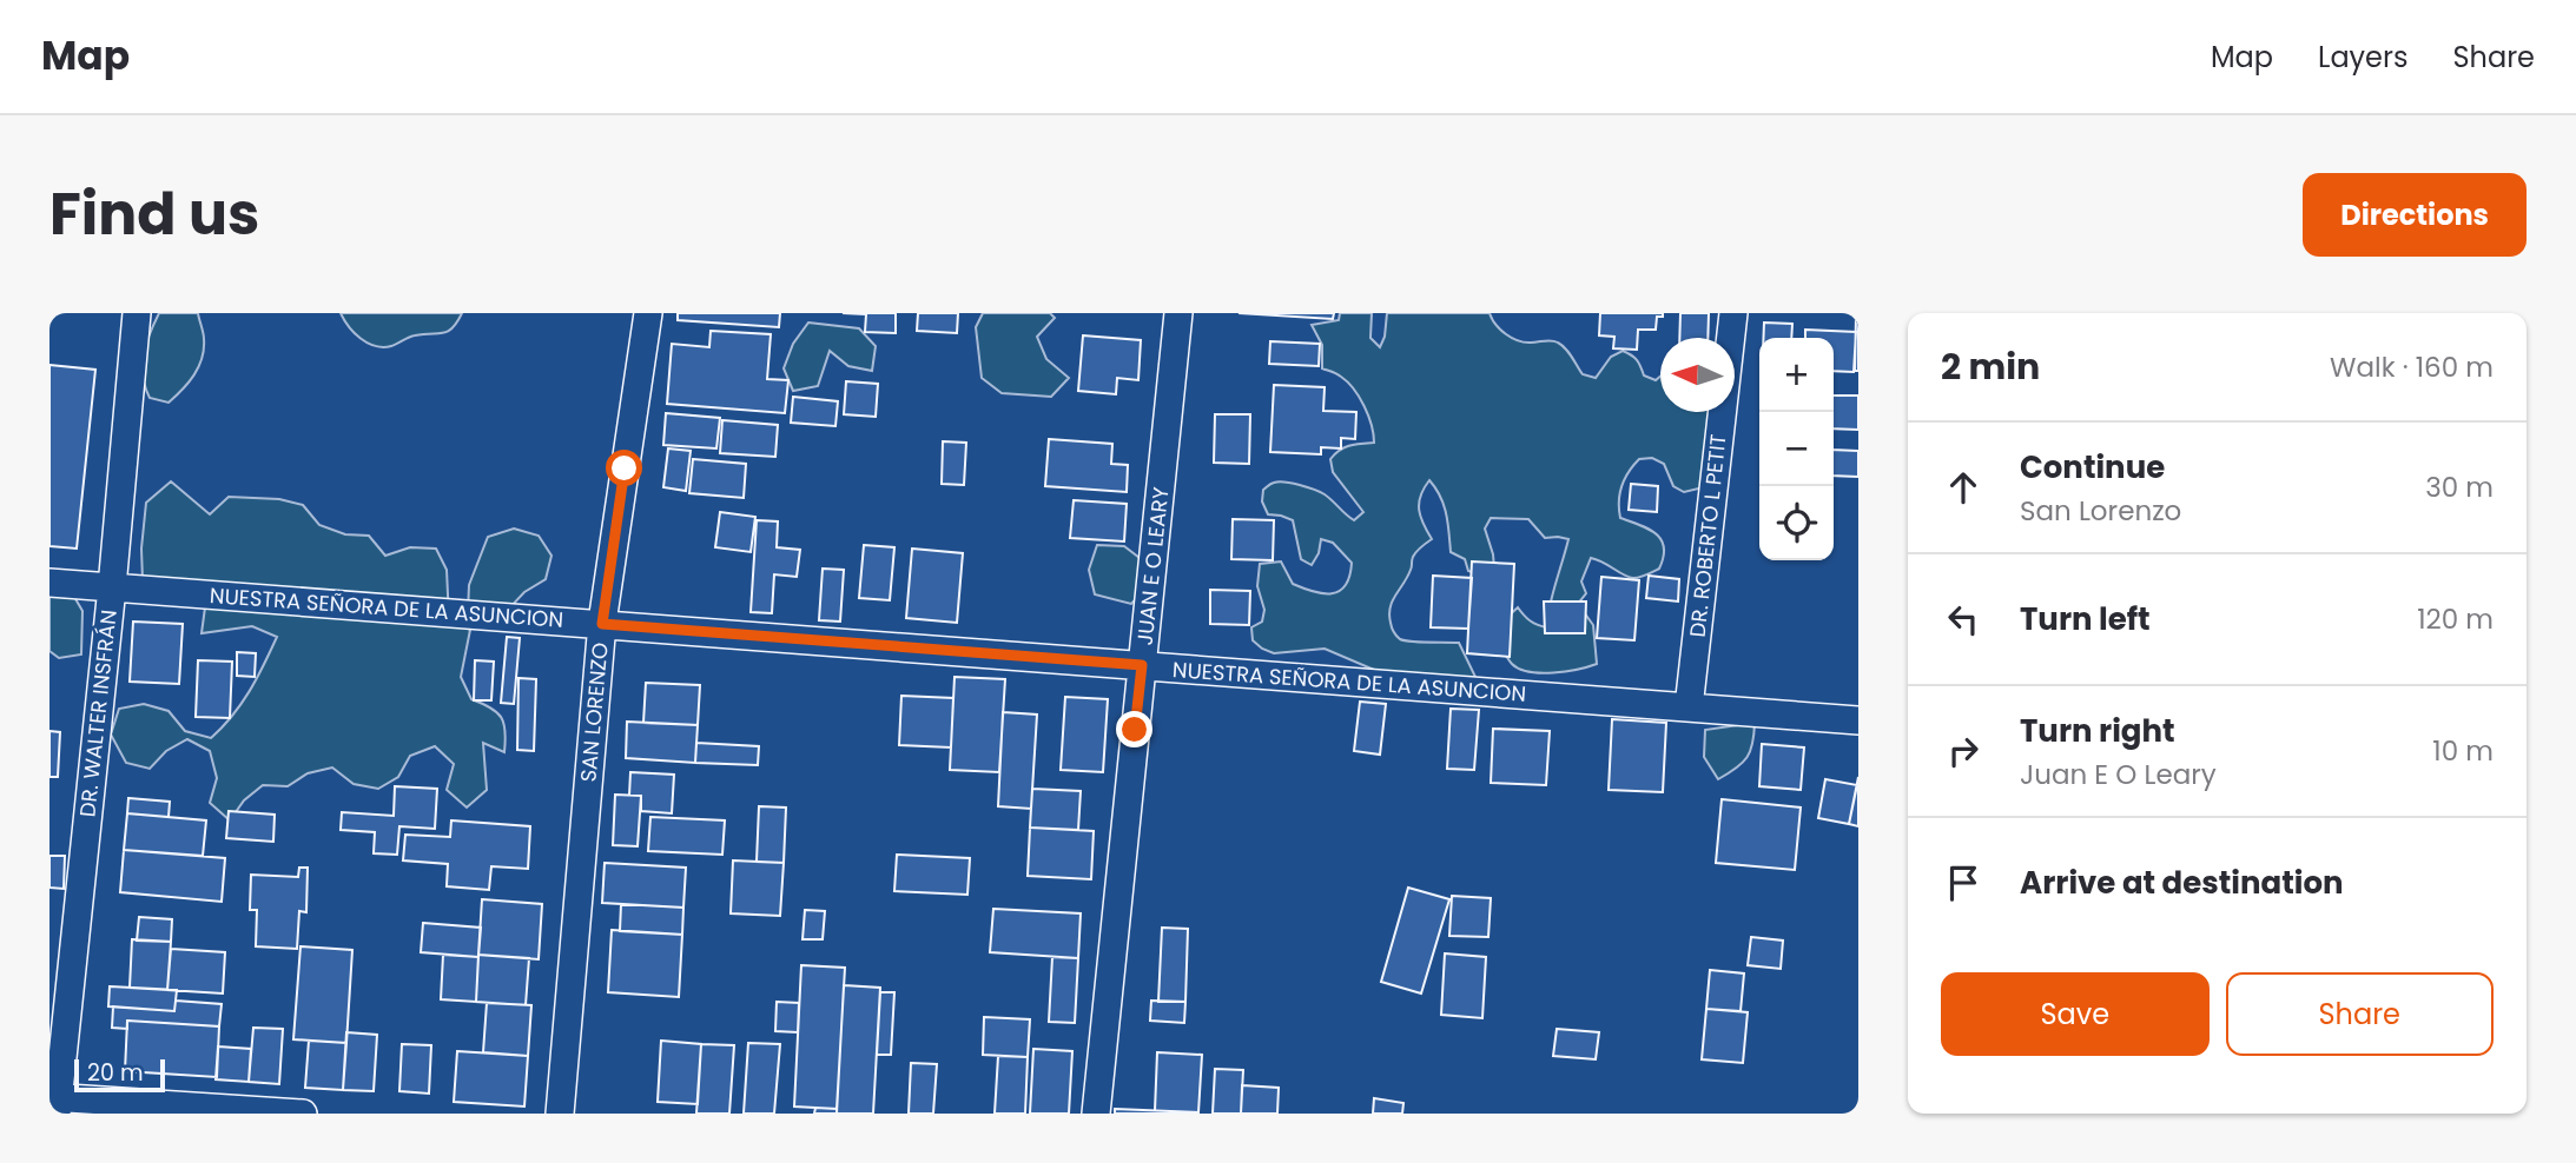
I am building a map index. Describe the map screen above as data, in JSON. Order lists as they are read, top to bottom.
{
  "streets": {
    "street": [
      "DR. ROBERTO L PETIT",
      "JUAN E O LEARY",
      "NUESTRA SEÑORA DE LA ASUNCION",
      "SAN LORENZO",
      "DR. WALTER INSFRÁN"
    ]
  },
  "crossings": [
    ["DR. ROBERTO L PETIT", "NUESTRA SEÑORA DE LA ASUNCION"],
    ["JUAN E O LEARY", "NUESTRA SEÑORA DE LA ASUNCION"],
    ["NUESTRA SEÑORA DE LA ASUNCION", "SAN LORENZO"],
    ["NUESTRA SEÑORA DE LA ASUNCION", "DR. WALTER INSFRÁN"]
  ],
  "scale_bar": "20 m",
  "north": "left",
  "page": {
    "header": "Map",
    "nav": ["Map", "Layers", "Share"],
    "title": "Find us",
    "buttons": [
      "Directions",
      ["Save", "Share"]
    ],
    "heading": ["2 min", "Walk · 160 m"],
    "map_buttons": ["+", "−"],
    "list": [
      ["Continue", "San Lorenzo", "30 m"],
      ["Turn left", "120 m"],
      ["Turn right", "Juan E O Leary", "10 m"],
      "Arrive at destination"
    ],
    "scale": "20 m"
  }
}
